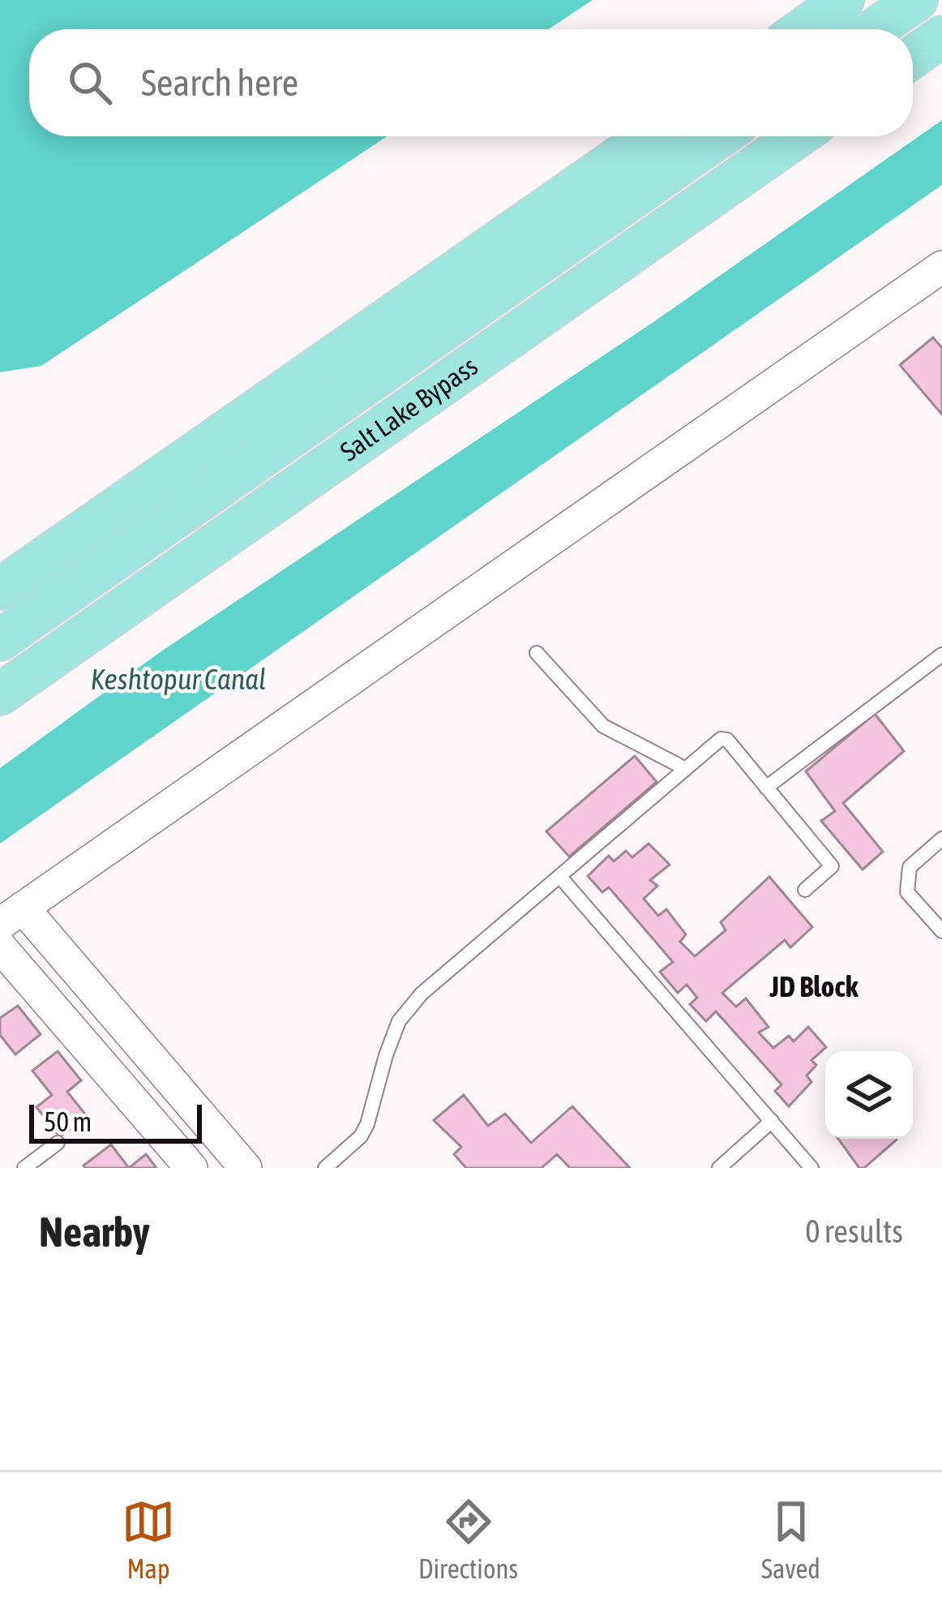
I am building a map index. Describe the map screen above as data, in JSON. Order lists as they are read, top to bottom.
{
  "streets": {
    "main road": ["Salt Lake Bypass"]
  },
  "districts": ["JD Block"],
  "water": ["Keshtopur Canal"],
  "scale_bar": "50 m",
  "page": {
    "search": "Search here",
    "scale": "50 m",
    "heading": ["Nearby", "0 results"],
    "nav": ["Map", "Directions", "Saved"]
  }
}
